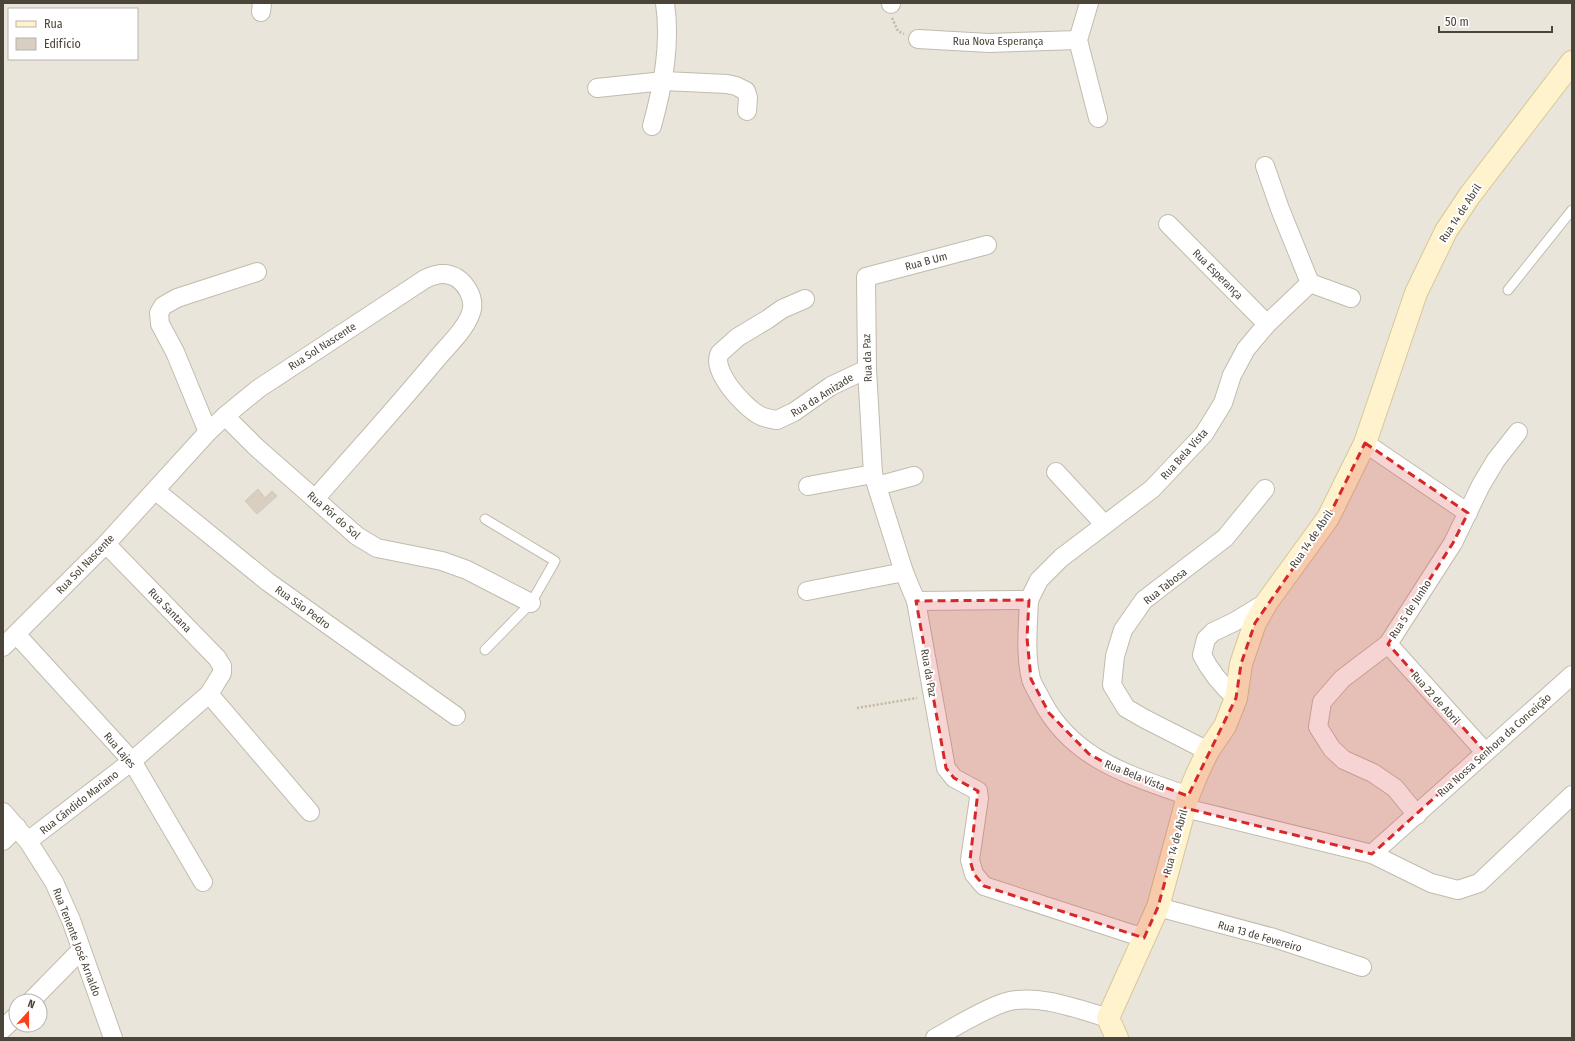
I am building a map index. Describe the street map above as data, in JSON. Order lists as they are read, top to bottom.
{
  "streets": {
    "street": [
      "Rua Nova Esperança",
      "Rua 14 de Abril",
      "Rua B Um",
      "Rua Esperança",
      "Rua Sol Nascente",
      "Rua da Paz",
      "Rua da Amizade",
      "Rua Bela Vista",
      "Rua Pôr do Sol",
      "Rua Tabosa",
      "Rua São Pedro",
      "Rua 5 de Junho",
      "Rua Santana",
      "Rua 22 de Abril",
      "Rua Nossa Senhora da Conceição",
      "Rua Lajes",
      "Rua Cândido Mariano",
      "Rua 13 de Fevereiro",
      "Rua Tenente José Arnaldo"
    ]
  },
  "crossings": [
    ["Rua 14 de Abril", "Rua da Paz"],
    ["Rua 14 de Abril", "Rua Bela Vista"],
    ["Rua 14 de Abril", "Rua Tabosa"],
    ["Rua 14 de Abril", "Rua 13 de Fevereiro"],
    ["Rua B Um", "Rua da Paz"],
    ["Rua Esperança", "Rua Bela Vista"],
    ["Rua Sol Nascente", "Rua Pôr do Sol"],
    ["Rua Sol Nascente", "Rua São Pedro"],
    ["Rua Sol Nascente", "Rua Santana"],
    ["Rua Sol Nascente", "Rua Lajes"],
    ["Rua da Paz", "Rua da Amizade"],
    ["Rua 5 de Junho", "Rua 22 de Abril"],
    ["Rua 5 de Junho", "Rua Nossa Senhora da Conceição"],
    ["Rua Santana", "Rua Cândido Mariano"],
    ["Rua 22 de Abril", "Rua Nossa Senhora da Conceição"],
    ["Rua Lajes", "Rua Cândido Mariano"],
    ["Rua Cândido Mariano", "Rua Tenente José Arnaldo"]
  ],
  "legend": ["Rua", "Edifício"],
  "scale_bar": "50 m",
  "north": "top"
}
